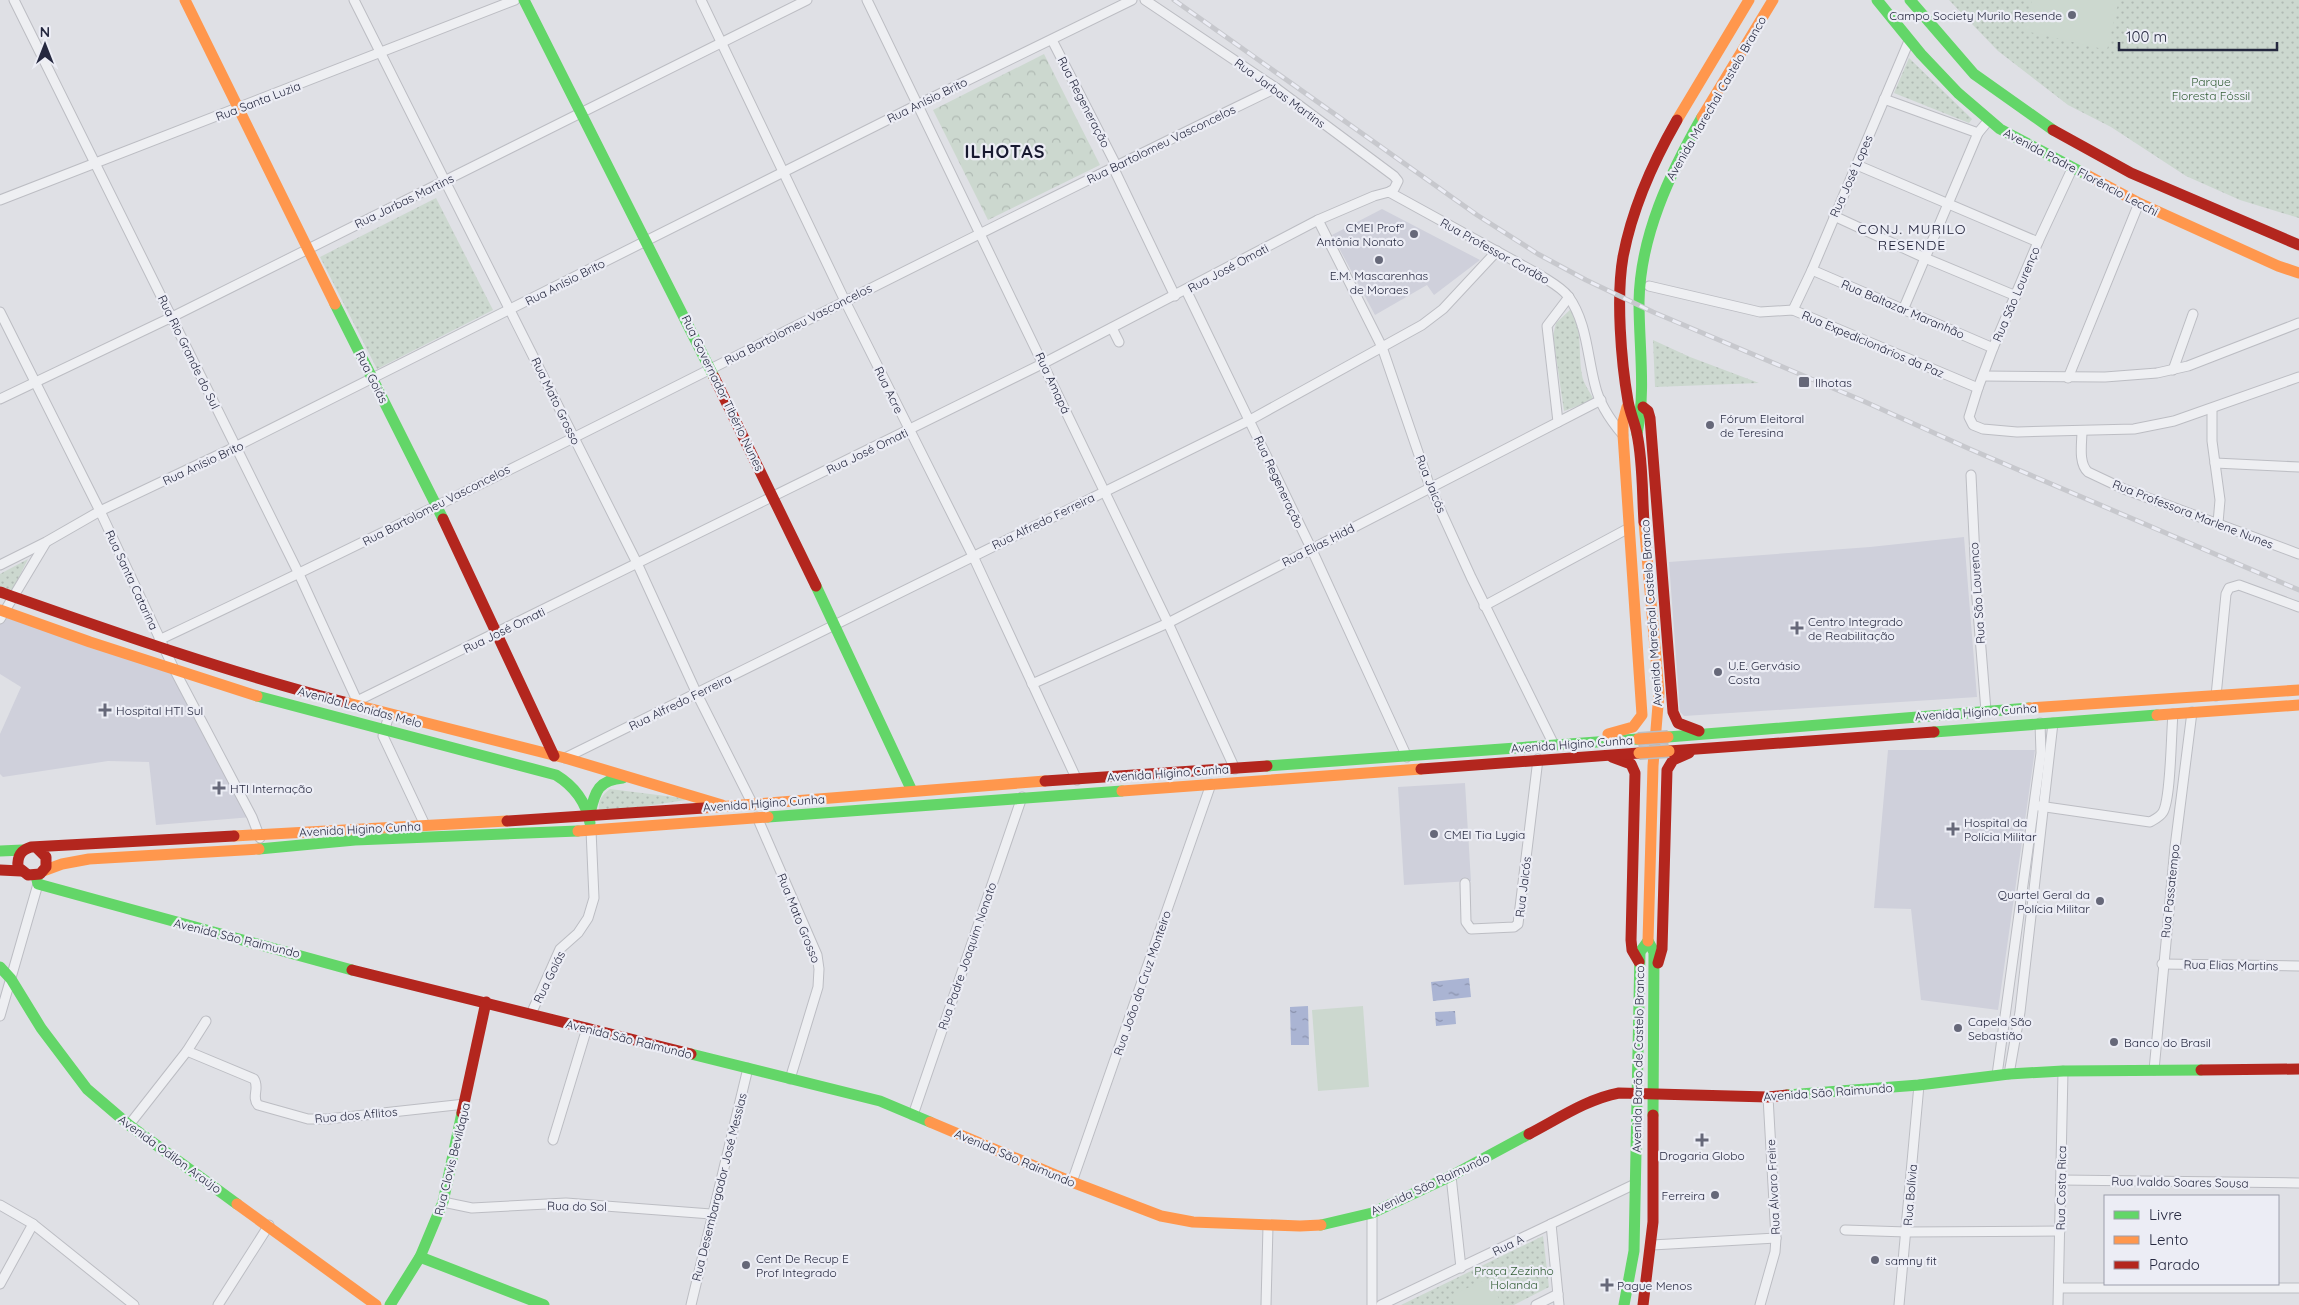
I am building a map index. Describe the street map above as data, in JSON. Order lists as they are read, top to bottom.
{
  "streets": {
    "main road": [
      "Avenida Marechal Castelo Branco",
      "Avenida Padre Florêncio Lecchi",
      "Rua Goiás",
      "Rua Governador Tibério Nunes",
      "Avenida Leônidas Melo",
      "Avenida Higino Cunha",
      "Avenida São Raimundo",
      "Avenida Barão de Castelo Branco",
      "Avenida Odilon Araújo",
      "Rua Clovis Beviláqua"
    ],
    "street": [
      "Rua Jarbas Martins",
      "Rua Anísio Brito",
      "Rua Santa Luzia",
      "Rua Regeneração",
      "Rua Bartolomeu Vasconcelos",
      "Rua José Lopes",
      "Rua Professor Cordão",
      "Rua José Omati",
      "Rua São Lourenço",
      "Rua Baltazar Maranhão",
      "Rua Expedicionários da Paz",
      "Rua Rio Grande do Sul",
      "Rua Amapá",
      "Rua Acre",
      "Rua Mato Grosso",
      "Rua Jaicós",
      "Rua Professora Marlene Nunes",
      "Rua Alfredo Ferreira",
      "Rua Elias Hidd",
      "Rua Santa Catarina",
      "Rua São Lourenco",
      "Rua Passatempo",
      "Rua Padre Joaquim Nonato",
      "Rua Elias Martins",
      "Rua João da Cruz Monteiro",
      "Rua dos Aflitos",
      "Rua Ivaldo Soares Sousa",
      "Rua Desembargador José Messias",
      "Rua Álvaro Freire",
      "Rua Costa Rica",
      "Rua Bolívia",
      "Rua do Sol",
      "Rua A"
    ]
  },
  "crossings": [
    ["Rua Jarbas Martins", "Rua Bartolomeu Vasconcelos"],
    ["Rua Jarbas Martins", "Rua Professor Cordão"],
    ["Rua Jarbas Martins", "Rua José Omati"],
    ["Rua Jarbas Martins", "Rua Rio Grande do Sul"],
    ["Rua Jarbas Martins", "Rua Goiás"],
    ["Rua Jarbas Martins", "Rua Acre"],
    ["Rua Jarbas Martins", "Rua Governador Tibério Nunes"],
    ["Rua Jarbas Martins", "Rua Mato Grosso"],
    ["Rua Jarbas Martins", "Rua Santa Catarina"],
    ["Avenida Marechal Castelo Branco", "Avenida Barão de Castelo Branco"],
    ["Rua Anísio Brito", "Rua Regeneração"],
    ["Rua Anísio Brito", "Rua Rio Grande do Sul"],
    ["Rua Anísio Brito", "Rua Goiás"],
    ["Rua Anísio Brito", "Rua Amapá"],
    ["Rua Anísio Brito", "Rua Acre"],
    ["Rua Anísio Brito", "Rua Governador Tibério Nunes"],
    ["Rua Anísio Brito", "Rua Mato Grosso"],
    ["Rua Anísio Brito", "Rua Santa Catarina"],
    ["Rua Santa Luzia", "Rua Rio Grande do Sul"],
    ["Rua Santa Luzia", "Rua Goiás"],
    ["Rua Santa Luzia", "Rua Mato Grosso"],
    ["Rua Regeneração", "Rua Bartolomeu Vasconcelos"],
    ["Rua Regeneração", "Rua José Omati"],
    ["Rua Regeneração", "Rua Alfredo Ferreira"],
    ["Rua Regeneração", "Rua Elias Hidd"],
    ["Rua Regeneração", "Avenida Higino Cunha"],
    ["Rua Bartolomeu Vasconcelos", "Rua Rio Grande do Sul"],
    ["Rua Bartolomeu Vasconcelos", "Rua Goiás"],
    ["Rua Bartolomeu Vasconcelos", "Rua Amapá"],
    ["Rua Bartolomeu Vasconcelos", "Rua Acre"],
    ["Rua Bartolomeu Vasconcelos", "Rua Governador Tibério Nunes"],
    ["Rua Bartolomeu Vasconcelos", "Rua Mato Grosso"],
    ["Rua Bartolomeu Vasconcelos", "Rua Santa Catarina"],
    ["Rua Bartolomeu Vasconcelos", "Avenida Leônidas Melo"],
    ["Avenida Padre Florêncio Lecchi", "Rua José Lopes"],
    ["Avenida Padre Florêncio Lecchi", "Rua São Lourenço"],
    ["Rua José Lopes", "Rua Baltazar Maranhão"],
    ["Rua José Lopes", "Rua Expedicionários da Paz"],
    ["Rua Professor Cordão", "Rua José Omati"],
    ["Rua Professor Cordão", "Rua Alfredo Ferreira"],
    ["Rua Professor Cordão", "Rua Elias Hidd"],
    ["Rua José Omati", "Rua Rio Grande do Sul"],
    ["Rua José Omati", "Rua Goiás"],
    ["Rua José Omati", "Rua Amapá"],
    ["Rua José Omati", "Rua Acre"],
    ["Rua José Omati", "Rua Governador Tibério Nunes"],
    ["Rua José Omati", "Rua Mato Grosso"],
    ["Rua José Omati", "Rua Jaicós"],
    ["Rua José Omati", "Avenida Leônidas Melo"],
    ["Rua São Lourenço", "Rua Baltazar Maranhão"],
    ["Rua São Lourenço", "Rua Expedicionários da Paz"],
    ["Rua São Lourenço", "Rua Professora Marlene Nunes"],
    ["Rua Rio Grande do Sul", "Avenida Leônidas Melo"],
    ["Rua Goiás", "Rua Alfredo Ferreira"],
    ["Rua Goiás", "Avenida Leônidas Melo"],
    ["Rua Goiás", "Avenida Higino Cunha"],
    ["Rua Goiás", "Avenida São Raimundo"],
    ["Rua Amapá", "Rua Alfredo Ferreira"],
    ["Rua Amapá", "Rua Elias Hidd"],
    ["Rua Amapá", "Avenida Higino Cunha"],
    ["Rua Acre", "Rua Alfredo Ferreira"],
    ["Rua Acre", "Rua Elias Hidd"],
    ["Rua Acre", "Avenida Higino Cunha"],
    ["Rua Governador Tibério Nunes", "Rua Alfredo Ferreira"],
    ["Rua Governador Tibério Nunes", "Avenida Higino Cunha"],
    ["Rua Mato Grosso", "Rua Alfredo Ferreira"],
    ["Rua Mato Grosso", "Avenida Higino Cunha"],
    ["Rua Mato Grosso", "Avenida São Raimundo"],
    ["Rua Jaicós", "Rua Alfredo Ferreira"],
    ["Rua Jaicós", "Rua Elias Hidd"],
    ["Rua Jaicós", "Avenida Higino Cunha"],
    ["Rua Alfredo Ferreira", "Avenida Leônidas Melo"],
    ["Rua Santa Catarina", "Avenida Leônidas Melo"],
    ["Rua Santa Catarina", "Avenida Higino Cunha"],
    ["Rua São Lourenco", "Avenida Higino Cunha"],
    ["Avenida Leônidas Melo", "Avenida Higino Cunha"],
    ["Avenida Higino Cunha", "Rua Passatempo"],
    ["Avenida Higino Cunha", "Avenida São Raimundo"],
    ["Avenida Higino Cunha", "Rua Padre Joaquim Nonato"],
    ["Avenida Higino Cunha", "Rua João da Cruz Monteiro"],
    ["Rua Passatempo", "Avenida São Raimundo"],
    ["Rua Passatempo", "Rua Elias Martins"],
    ["Avenida São Raimundo", "Rua Padre Joaquim Nonato"],
    ["Avenida São Raimundo", "Rua João da Cruz Monteiro"],
    ["Avenida São Raimundo", "Avenida Barão de Castelo Branco"],
    ["Avenida São Raimundo", "Rua Clovis Beviláqua"],
    ["Avenida São Raimundo", "Rua Desembargador José Messias"],
    ["Avenida São Raimundo", "Rua Álvaro Freire"],
    ["Avenida São Raimundo", "Rua Costa Rica"],
    ["Avenida São Raimundo", "Rua Bolívia"],
    ["Avenida Barão de Castelo Branco", "Rua A"],
    ["Rua dos Aflitos", "Rua Clovis Beviláqua"],
    ["Rua Clovis Beviláqua", "Rua do Sol"],
    ["Rua Ivaldo Soares Sousa", "Rua Costa Rica"],
    ["Rua Desembargador José Messias", "Rua do Sol"]
  ],
  "districts": ["ILHOTAS", "CONJ. MURILO RESENDE"],
  "parks": ["Parque Floresta Fóssil", "Praça Zezinho Holanda"],
  "places": {
    "other": [
      "Campo Society Murilo Resende",
      "CMEI Profª Antônia Nonato",
      "E.M. Mascarenhas de Moraes",
      "Fórum Eleitoral de Teresina",
      "U.E. Gervásio Costa",
      "CMEI Tia Lygia",
      "Quartel Geral da Polícia Militar",
      "Capela São Sebastião",
      "Banco do Brasil",
      "Ferreira",
      "samny fit",
      "Cent De Recup E Prof Integrado"
    ],
    "transit": ["Ilhotas"],
    "health": [
      "Centro Integrado de Reabilitação",
      "Hospital HTI Sul",
      "HTI Internação",
      "Hospital da Polícia Militar",
      "Drogaria Globo",
      "Pague Menos"
    ]
  },
  "legend": ["Livre", "Lento", "Parado"],
  "scale_bar": "100 m",
  "north": "top"
}
